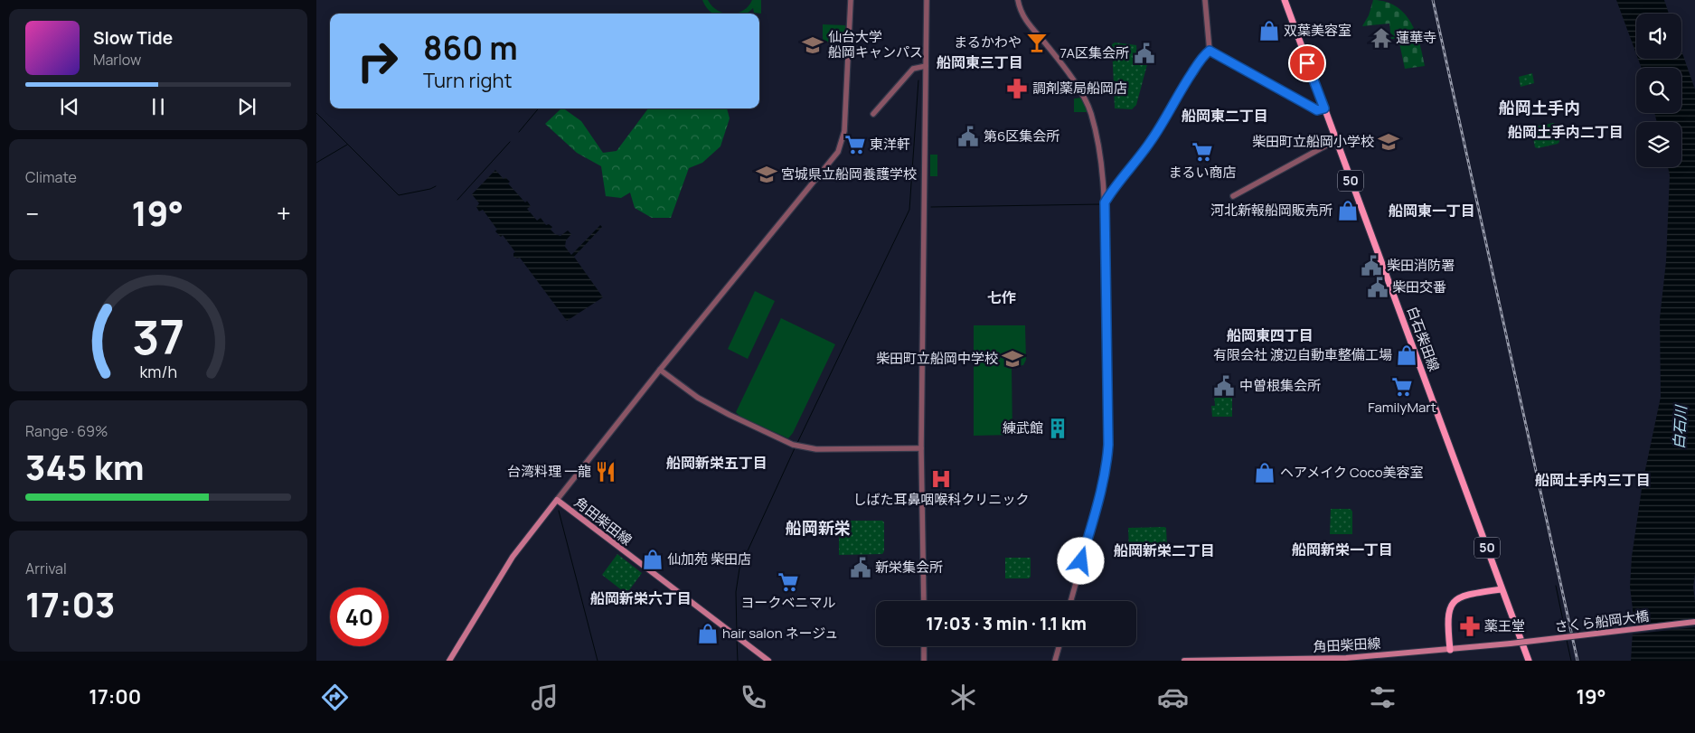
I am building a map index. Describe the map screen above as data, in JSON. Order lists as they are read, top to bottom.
{
  "streets": {
    "main road": [
      "50",
      "白石柴田線",
      "角田柴田線",
      "さくら船岡大橋"
    ]
  },
  "crossings": [
    ["角田柴田線", "さくら船岡大橋"]
  ],
  "districts": [
    "船岡東三丁目",
    "船岡土手内",
    "船岡東二丁目",
    "船岡土手内二丁目",
    "船岡東一丁目",
    "七作",
    "船岡東四丁目",
    "船岡新栄五丁目",
    "船岡土手内三丁目",
    "船岡新栄",
    "船岡新栄一丁目",
    "船岡新栄二丁目",
    "船岡新栄六丁目"
  ],
  "water": ["白石川"],
  "places": {
    "shop": [
      "双葉美容室",
      "河北新報船岡販売所",
      "有限会社 渡辺自動車整備工場",
      "ヘアメイク Coco美容室",
      "仙加苑 柴田店",
      "hair salon ネージュ"
    ],
    "temple": ["蓮華寺"],
    "bar": ["まるかわや"],
    "school or university": [
      "仙台大学 船岡キャンパス",
      "柴田町立船岡小学校",
      "宮城県立船岡養護学校",
      "柴田町立船岡中学校"
    ],
    "public building": [
      "7A区集会所",
      "第6区集会所",
      "柴田消防署",
      "柴田交番",
      "中曽根集会所",
      "新栄集会所"
    ],
    "pharmacy": ["調剤薬局船岡店", "薬王堂"],
    "supermarket": [
      "東洋軒",
      "まるい商店",
      "FamilyMart",
      "ヨークベニマル"
    ],
    "building": ["練武館"],
    "restaurant": ["台湾料理 一龍"],
    "hospital": ["しばた耳鼻咽喉科クリニック"]
  },
  "page": {
    "turn": ["860 m", "Turn right"],
    "song": ["Slow Tide", "Marlow"],
    "tile": [
      "Climate",
      ["Range · 69%", "345 km"],
      ["Arrival", "17:03"]
    ],
    "heat": ["−", "19°", "+"],
    "limit": "40",
    "trip": "17:03 · 3 min · 1.1 km",
    "tabs": ["17:00", "19°"],
    "gauge": ["37", "km/h"]
  }
}
